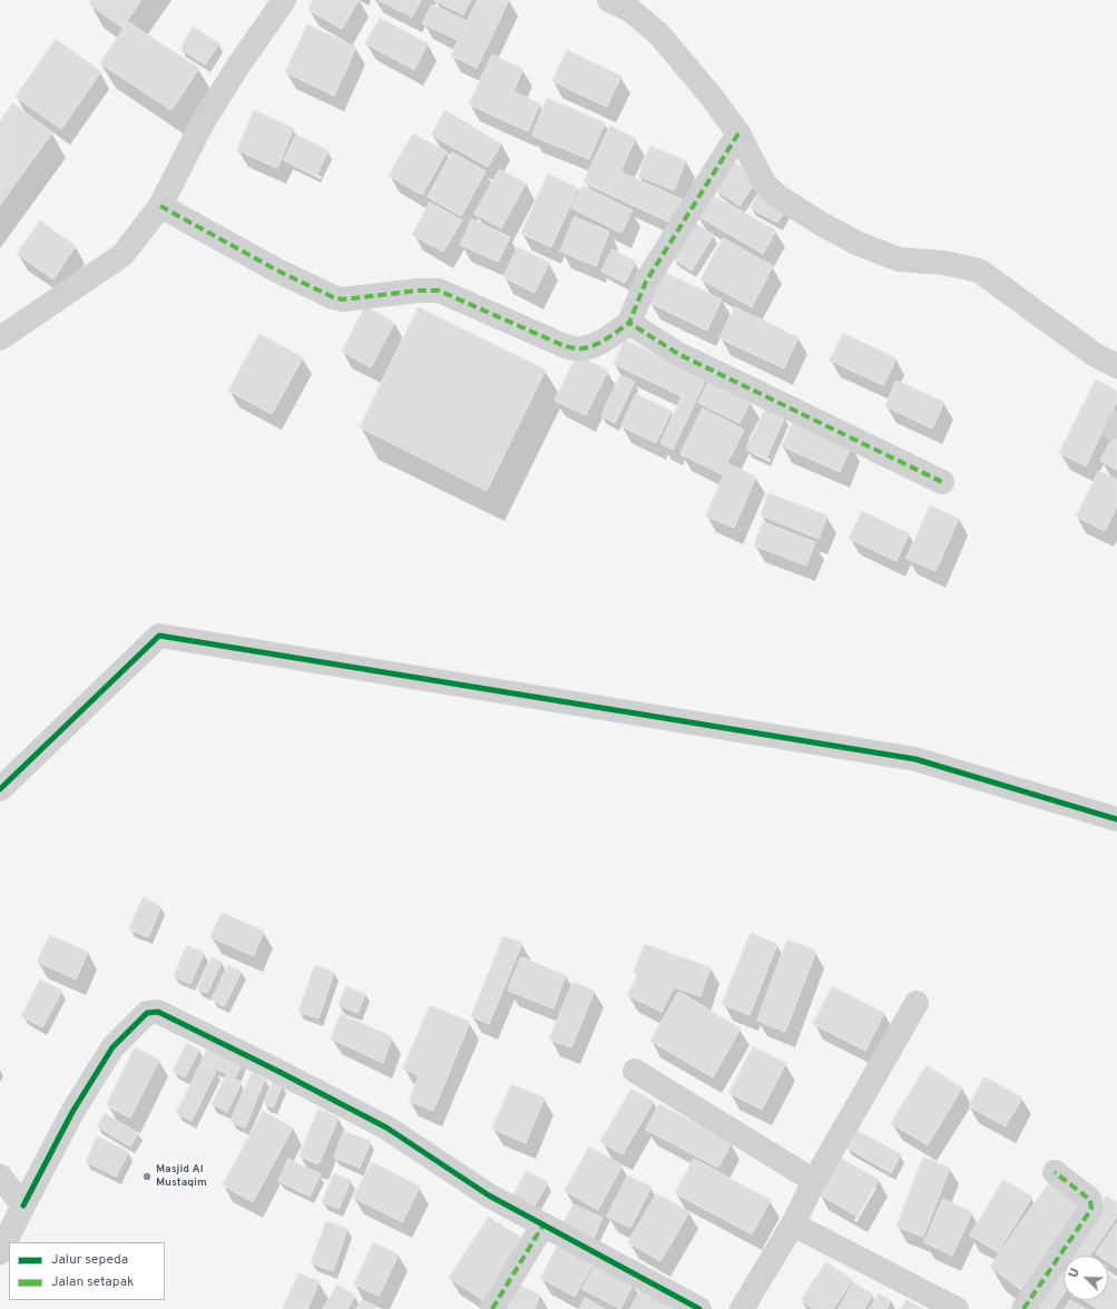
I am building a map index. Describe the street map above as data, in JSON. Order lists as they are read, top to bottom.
{
  "places": ["Masjid Al Mustaqim"],
  "legend": ["Jalur sepeda", "Jalan setapak"],
  "north": "top left"
}
